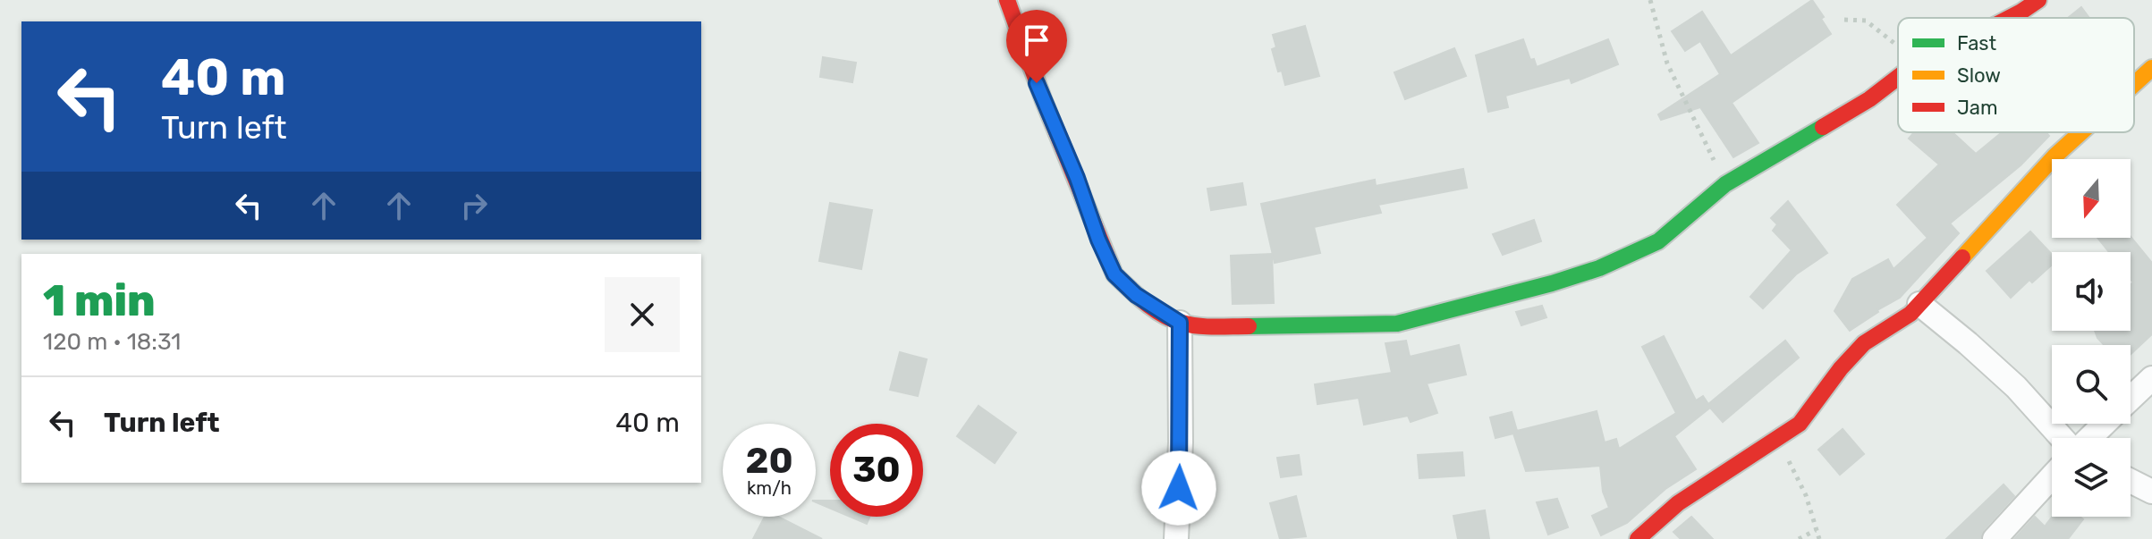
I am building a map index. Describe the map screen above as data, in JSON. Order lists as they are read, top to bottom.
{
  "legend": ["Fast", "Slow", "Jam"],
  "north": "bottom",
  "page": {
    "turn": ["40 m", "Turn left"],
    "heading": ["1 min", "120 m · 18:31"],
    "list": [
      {
        "name": "Turn left",
        "value": "40 m"
      }
    ],
    "speed": "20 km/h",
    "limit": "30"
  }
}
